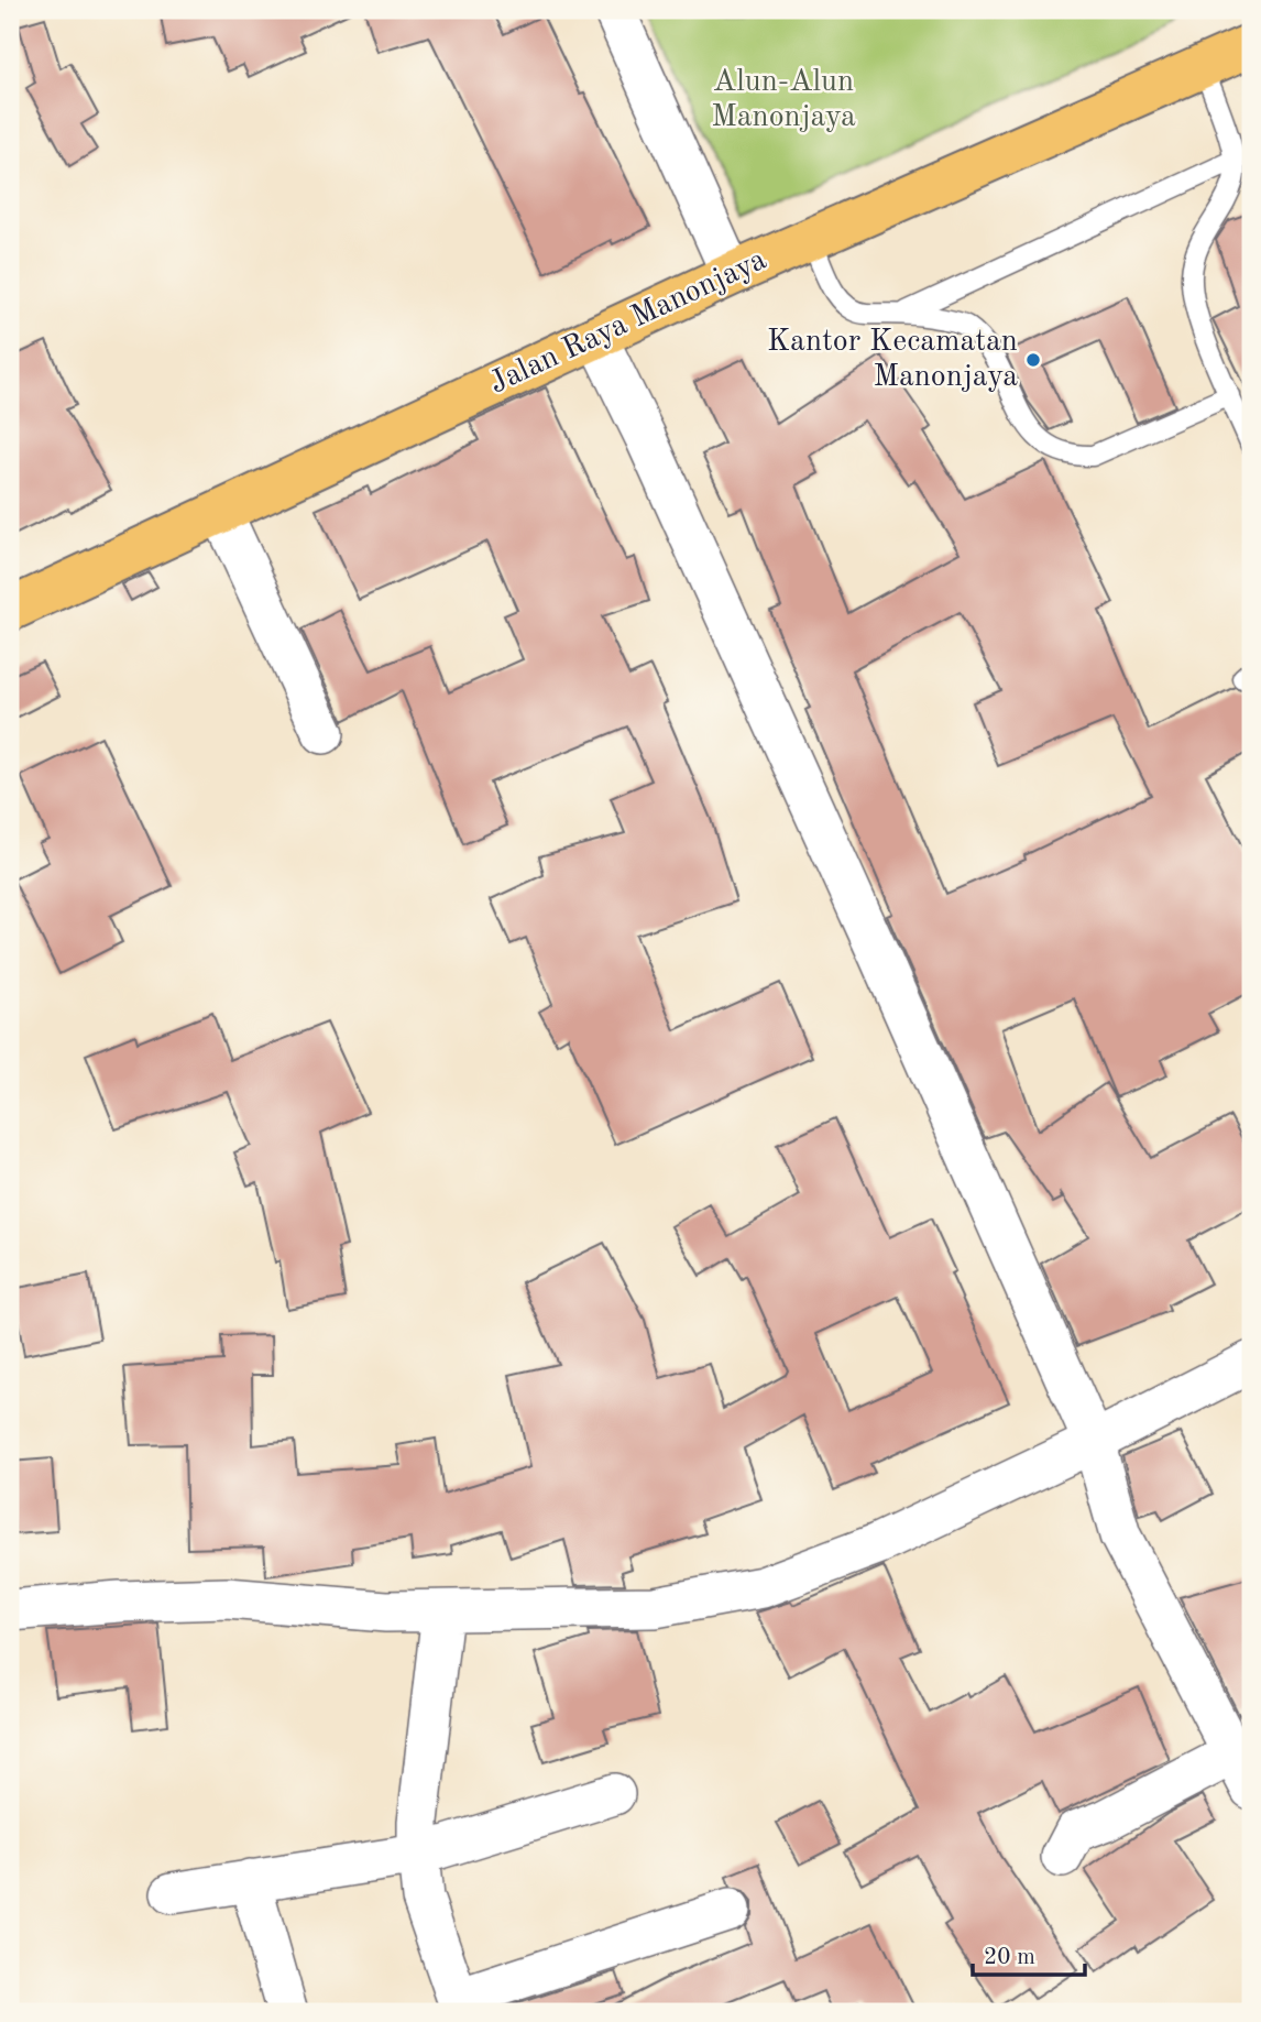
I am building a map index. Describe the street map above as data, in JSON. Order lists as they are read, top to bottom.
{
  "streets": {
    "main road": ["Jalan Raya Manonjaya"]
  },
  "parks": ["Alun-Alun Manonjaya"],
  "places": ["Kantor Kecamatan Manonjaya"],
  "scale_bar": "20 m"
}
